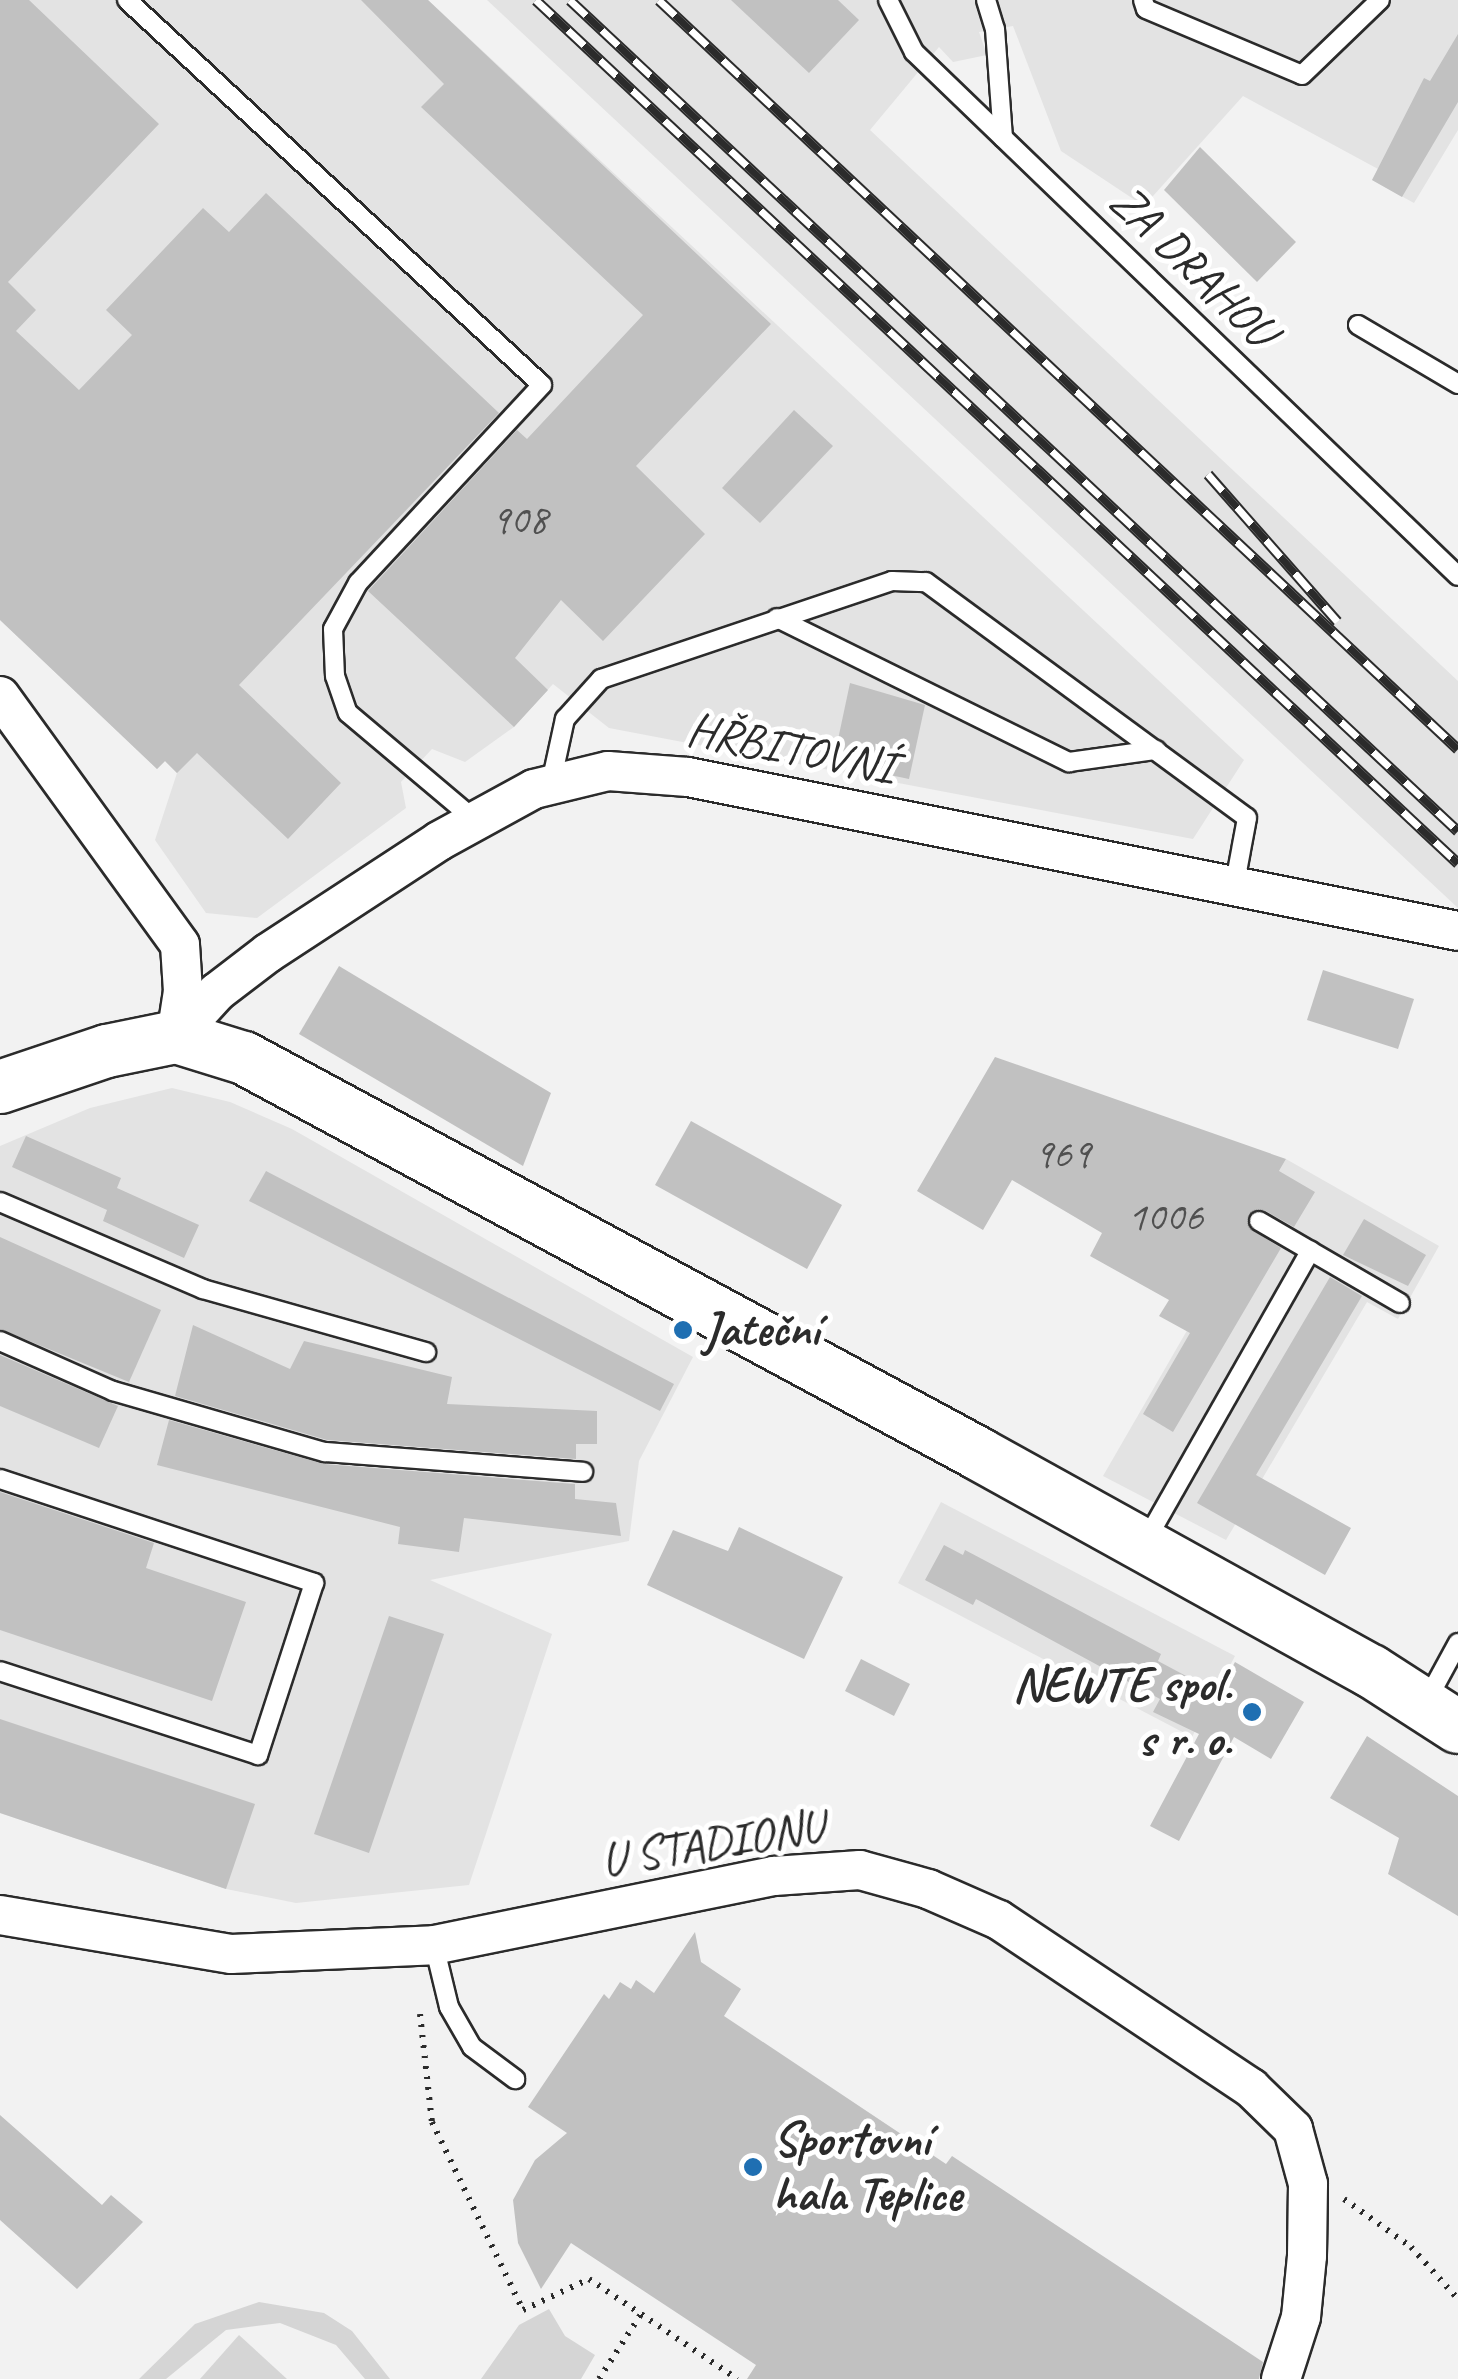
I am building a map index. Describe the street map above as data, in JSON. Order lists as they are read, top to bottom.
{
  "streets": {
    "street": ["HŘBITOVNÍ", "U STADIONU"],
    "lane": ["ZA DRAHOU"]
  },
  "places": ["Jateční", "NEWTE spol. s r. o.", "Sportovní hala Teplice"],
  "house_numbers": ["908", "969", "1006"]
}
